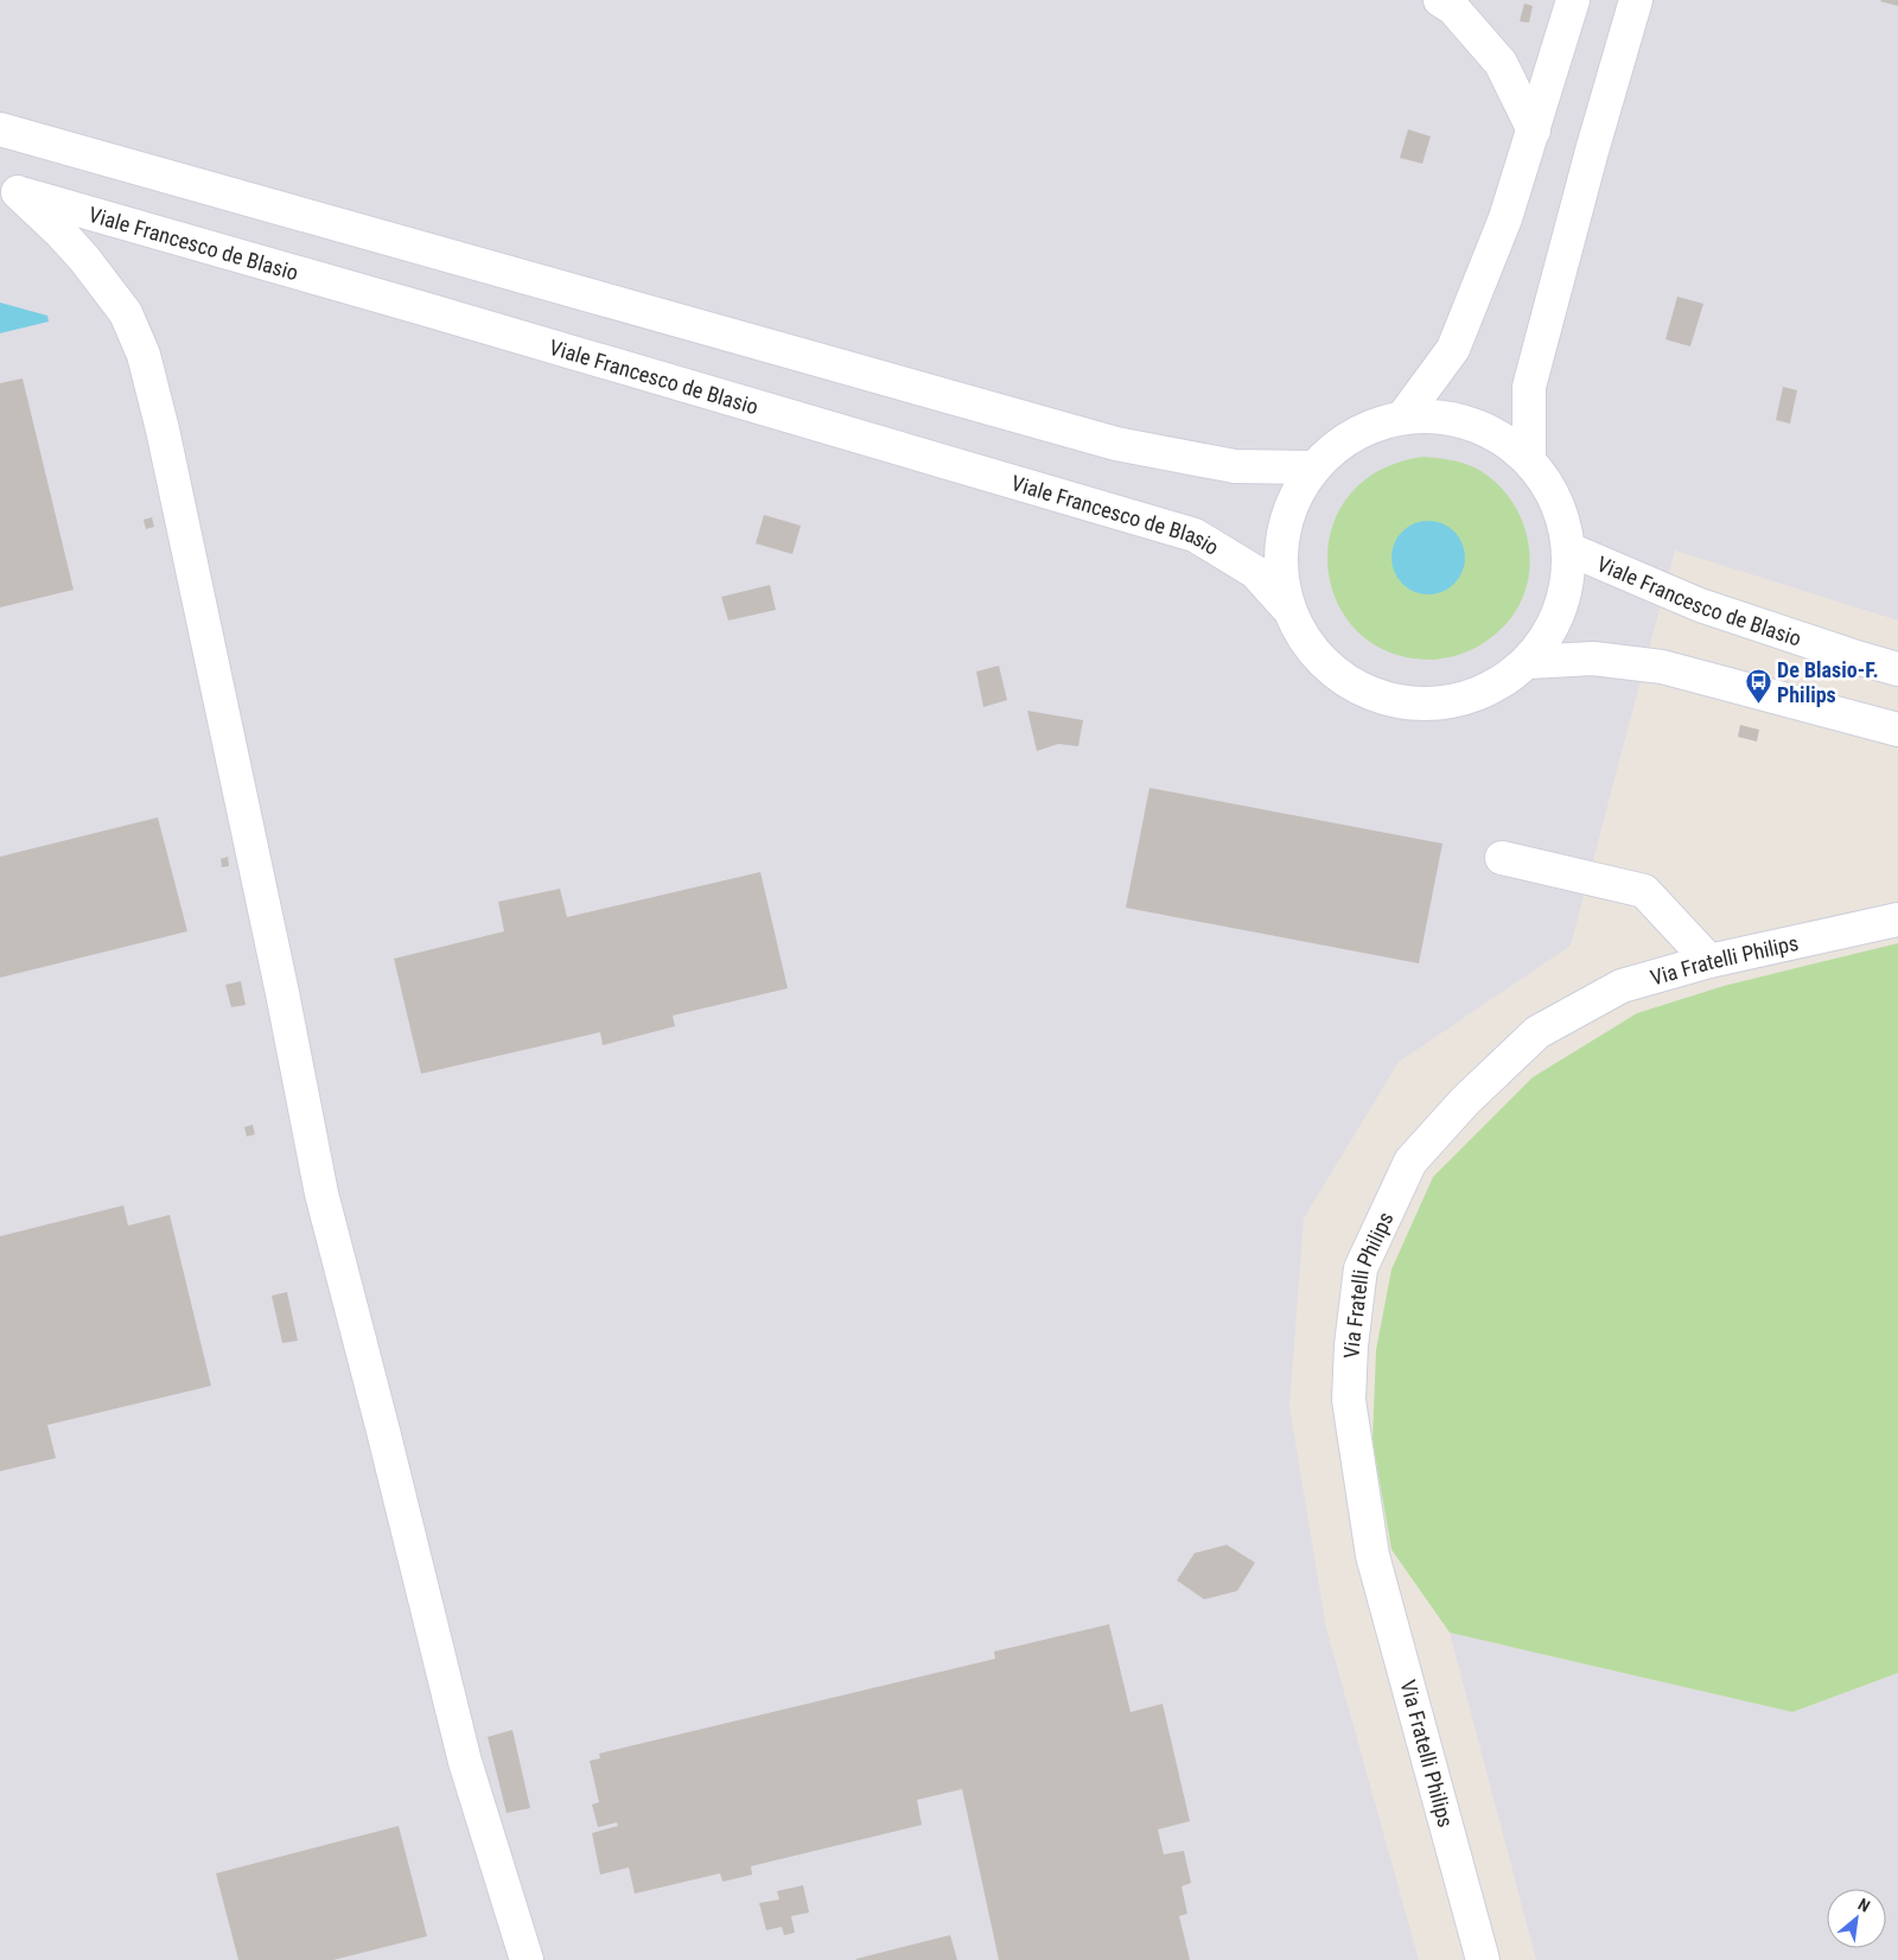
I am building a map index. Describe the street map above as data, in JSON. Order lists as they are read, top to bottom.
{
  "streets": {
    "street": ["Viale Francesco de Blasio", "Via Fratelli Philips"]
  },
  "places": {
    "bus stop": ["De Blasio-F. Philips"]
  },
  "north": "top right"
}
